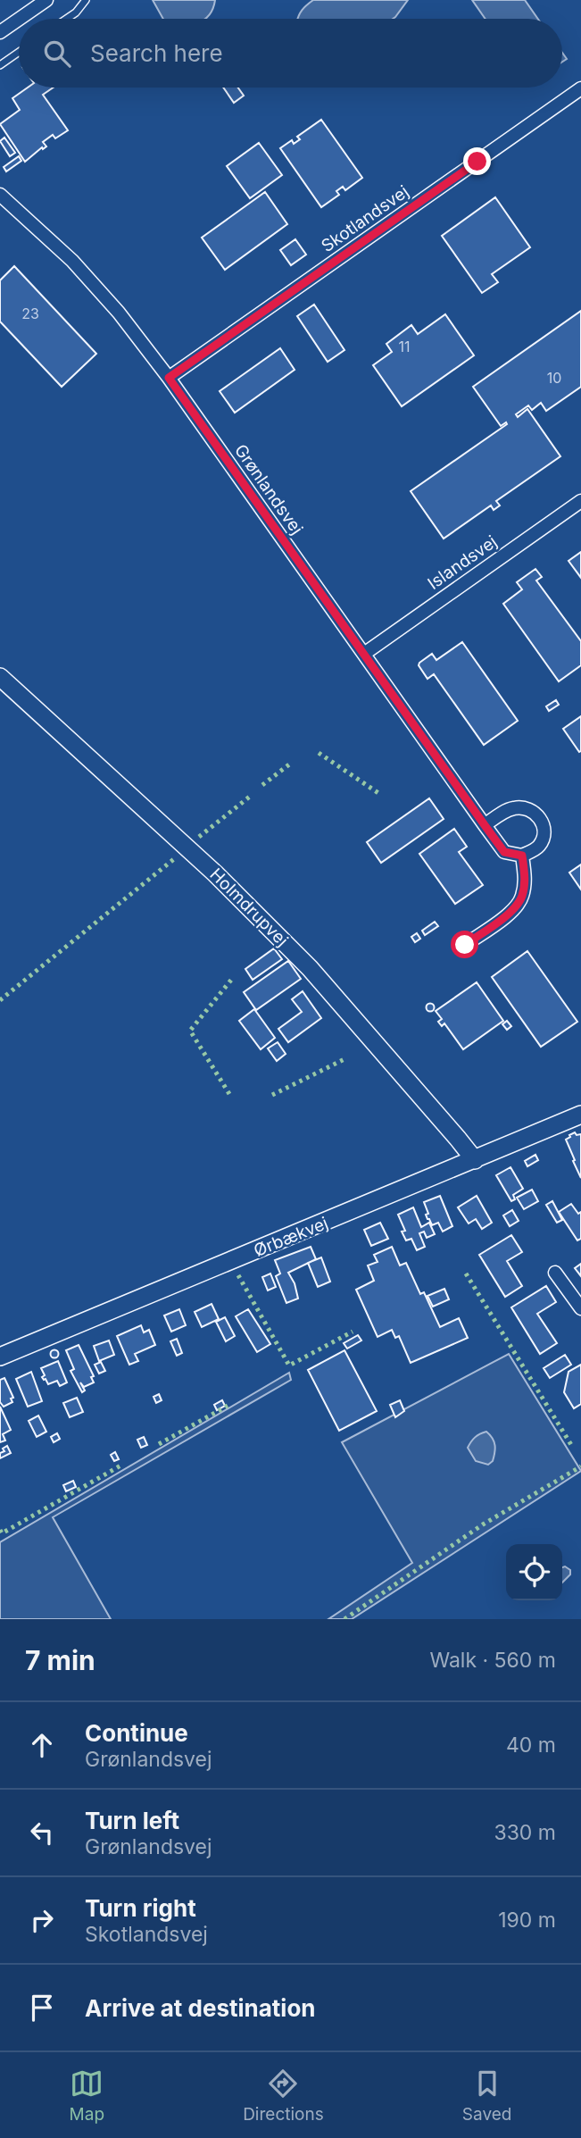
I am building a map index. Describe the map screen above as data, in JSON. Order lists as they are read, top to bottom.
{
  "streets": {
    "street": [
      "Skotlandsvej",
      "Grønlandsvej",
      "Islandsvej",
      "Holmdrupvej",
      "Ørbækvej"
    ]
  },
  "crossings": [
    ["Skotlandsvej", "Grønlandsvej"],
    ["Grønlandsvej", "Islandsvej"],
    ["Holmdrupvej", "Ørbækvej"]
  ],
  "house_numbers": ["23", "11", "10"],
  "page": {
    "search": "Search here",
    "heading": ["7 min", "Walk · 560 m"],
    "list": [
      ["Continue", "Grønlandsvej", "40 m"],
      ["Turn left", "Grønlandsvej", "330 m"],
      ["Turn right", "Skotlandsvej", "190 m"],
      "Arrive at destination"
    ],
    "nav": ["Map", "Directions", "Saved"]
  }
}
